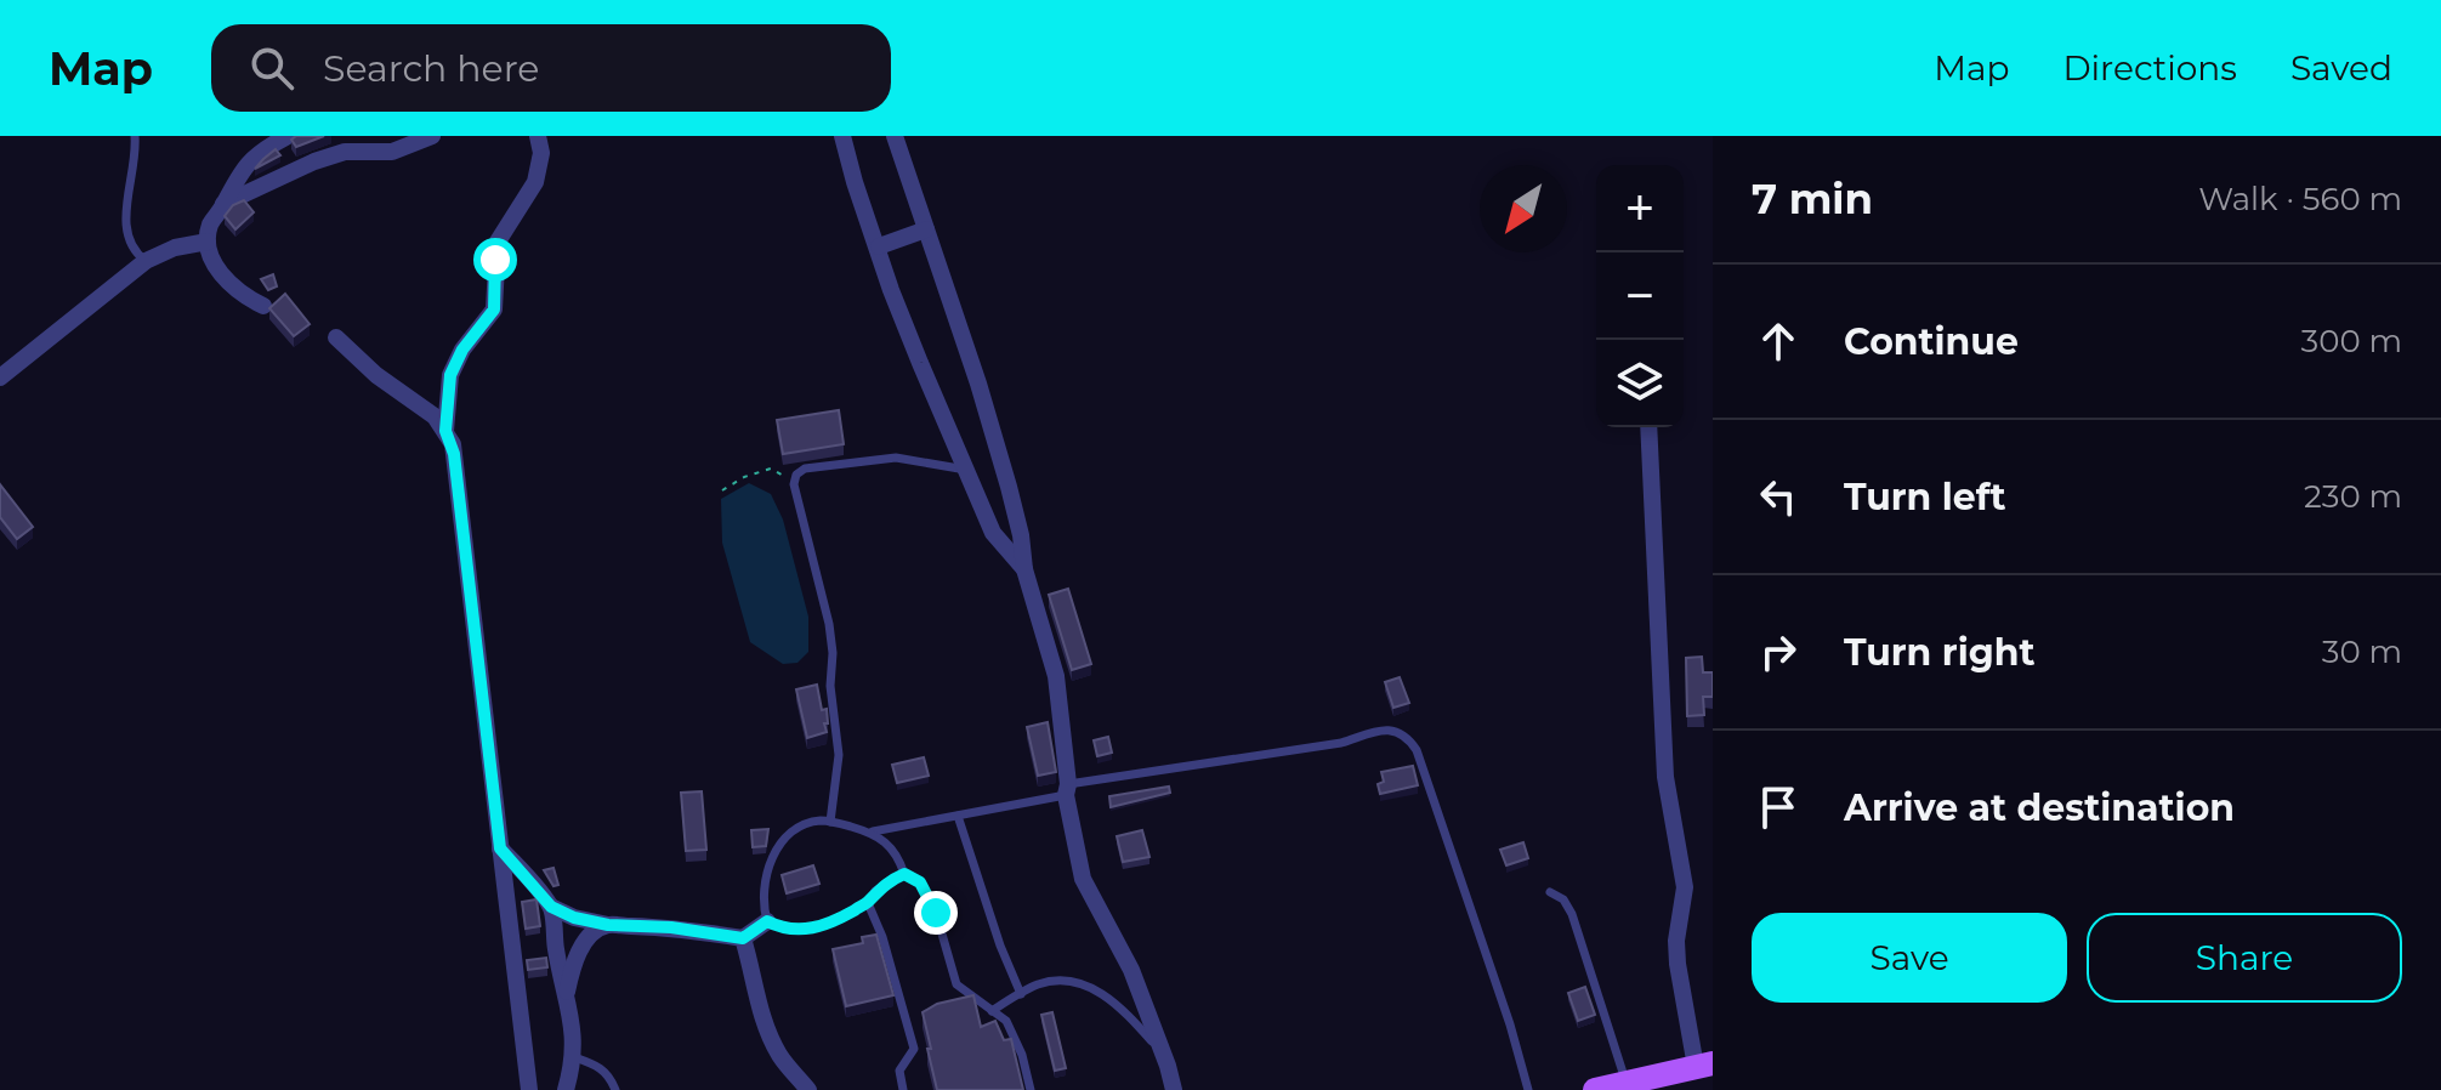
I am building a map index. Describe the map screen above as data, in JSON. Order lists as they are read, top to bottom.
{
  "north": "bottom left",
  "page": {
    "header": "Map",
    "search": "Search here",
    "nav": ["Map", "Directions", "Saved"],
    "heading": ["7 min", "Walk · 560 m"],
    "map_buttons": ["+", "−"],
    "list": [
      ["Continue", "300 m"],
      ["Turn left", "230 m"],
      ["Turn right", "30 m"],
      "Arrive at destination"
    ],
    "buttons": ["Save", "Share"]
  }
}
